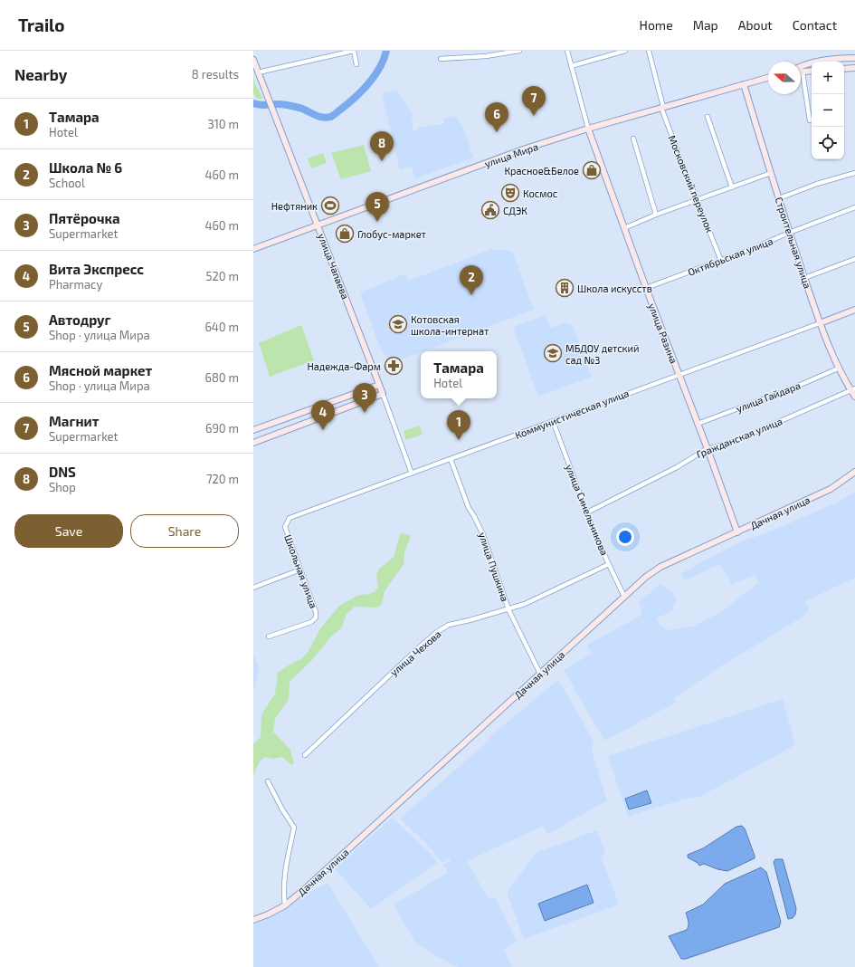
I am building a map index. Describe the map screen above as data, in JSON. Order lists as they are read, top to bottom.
{
  "streets": {
    "street": [
      "улица Мира",
      "Московский переулок",
      "Строительная улица",
      "Октябрьская улица",
      "улица Чапаева",
      "улица Разина",
      "улица Гайдара",
      "Коммунистическая улица",
      "Гражданская улица",
      "улица Синельникова",
      "Дачная улица",
      "улица Пушкина",
      "Школьная улица",
      "улица Чехова"
    ]
  },
  "crossings": [
    ["улица Мира", "Московский переулок"],
    ["улица Мира", "Строительная улица"],
    ["улица Мира", "улица Чапаева"],
    ["улица Мира", "улица Разина"],
    ["Московский переулок", "Октябрьская улица"],
    ["Строительная улица", "Октябрьская улица"],
    ["Строительная улица", "улица Гайдара"],
    ["Строительная улица", "Коммунистическая улица"],
    ["Строительная улица", "Гражданская улица"],
    ["Октябрьская улица", "улица Разина"],
    ["улица Чапаева", "Коммунистическая улица"],
    ["улица Разина", "улица Гайдара"],
    ["улица Разина", "Коммунистическая улица"],
    ["улица Разина", "Гражданская улица"],
    ["улица Разина", "Дачная улица"],
    ["Коммунистическая улица", "улица Синельникова"],
    ["Коммунистическая улица", "улица Пушкина"],
    ["Коммунистическая улица", "Школьная улица"],
    ["Гражданская улица", "улица Синельникова"],
    ["улица Синельникова", "Дачная улица"],
    ["улица Синельникова", "улица Чехова"],
    ["Дачная улица", "улица Пушкина"],
    ["улица Пушкина", "улица Чехова"]
  ],
  "places": {
    "shop": ["Красное&Белое", "Глобус-маркет"],
    "theatre": ["Космос"],
    "sports": ["Нефтяник"],
    "public building": ["СДЭК"],
    "building": ["Школа искусств"],
    "school or university": ["Котовская школа-интернат", "МБДОУ детский сад №3"],
    "pharmacy": ["Надежда-Фарм"]
  },
  "north": "left",
  "page": {
    "header": "Trailo",
    "nav": [
      "Home",
      "Map",
      "About",
      "Contact"
    ],
    "heading": ["Nearby", "8 results"],
    "map_buttons": ["+", "−"],
    "pins": [
      "7",
      "6",
      "8",
      "5",
      "2",
      "3",
      "4",
      "1"
    ],
    "list": [
      {
        "mark": "1",
        "name": "Тамара",
        "note": "Hotel",
        "value": "310 m"
      },
      {
        "mark": "2",
        "name": "Школа № 6",
        "note": "School",
        "value": "460 m"
      },
      {
        "mark": "3",
        "name": "Пятёрочка",
        "note": "Supermarket",
        "value": "460 m"
      },
      {
        "mark": "4",
        "name": "Вита Экспресс",
        "note": "Pharmacy",
        "value": "520 m"
      },
      {
        "mark": "5",
        "name": "Автодруг",
        "note": "Shop · улица Мира",
        "value": "640 m"
      },
      {
        "mark": "6",
        "name": "Мясной маркет",
        "note": "Shop · улица Мира",
        "value": "680 m"
      },
      {
        "mark": "7",
        "name": "Магнит",
        "note": "Supermarket",
        "value": "690 m"
      },
      {
        "mark": "8",
        "name": "DNS",
        "note": "Shop",
        "value": "720 m"
      }
    ],
    "popup": ["Тамара", "Hotel"],
    "buttons": ["Save", "Share"]
  }
}
